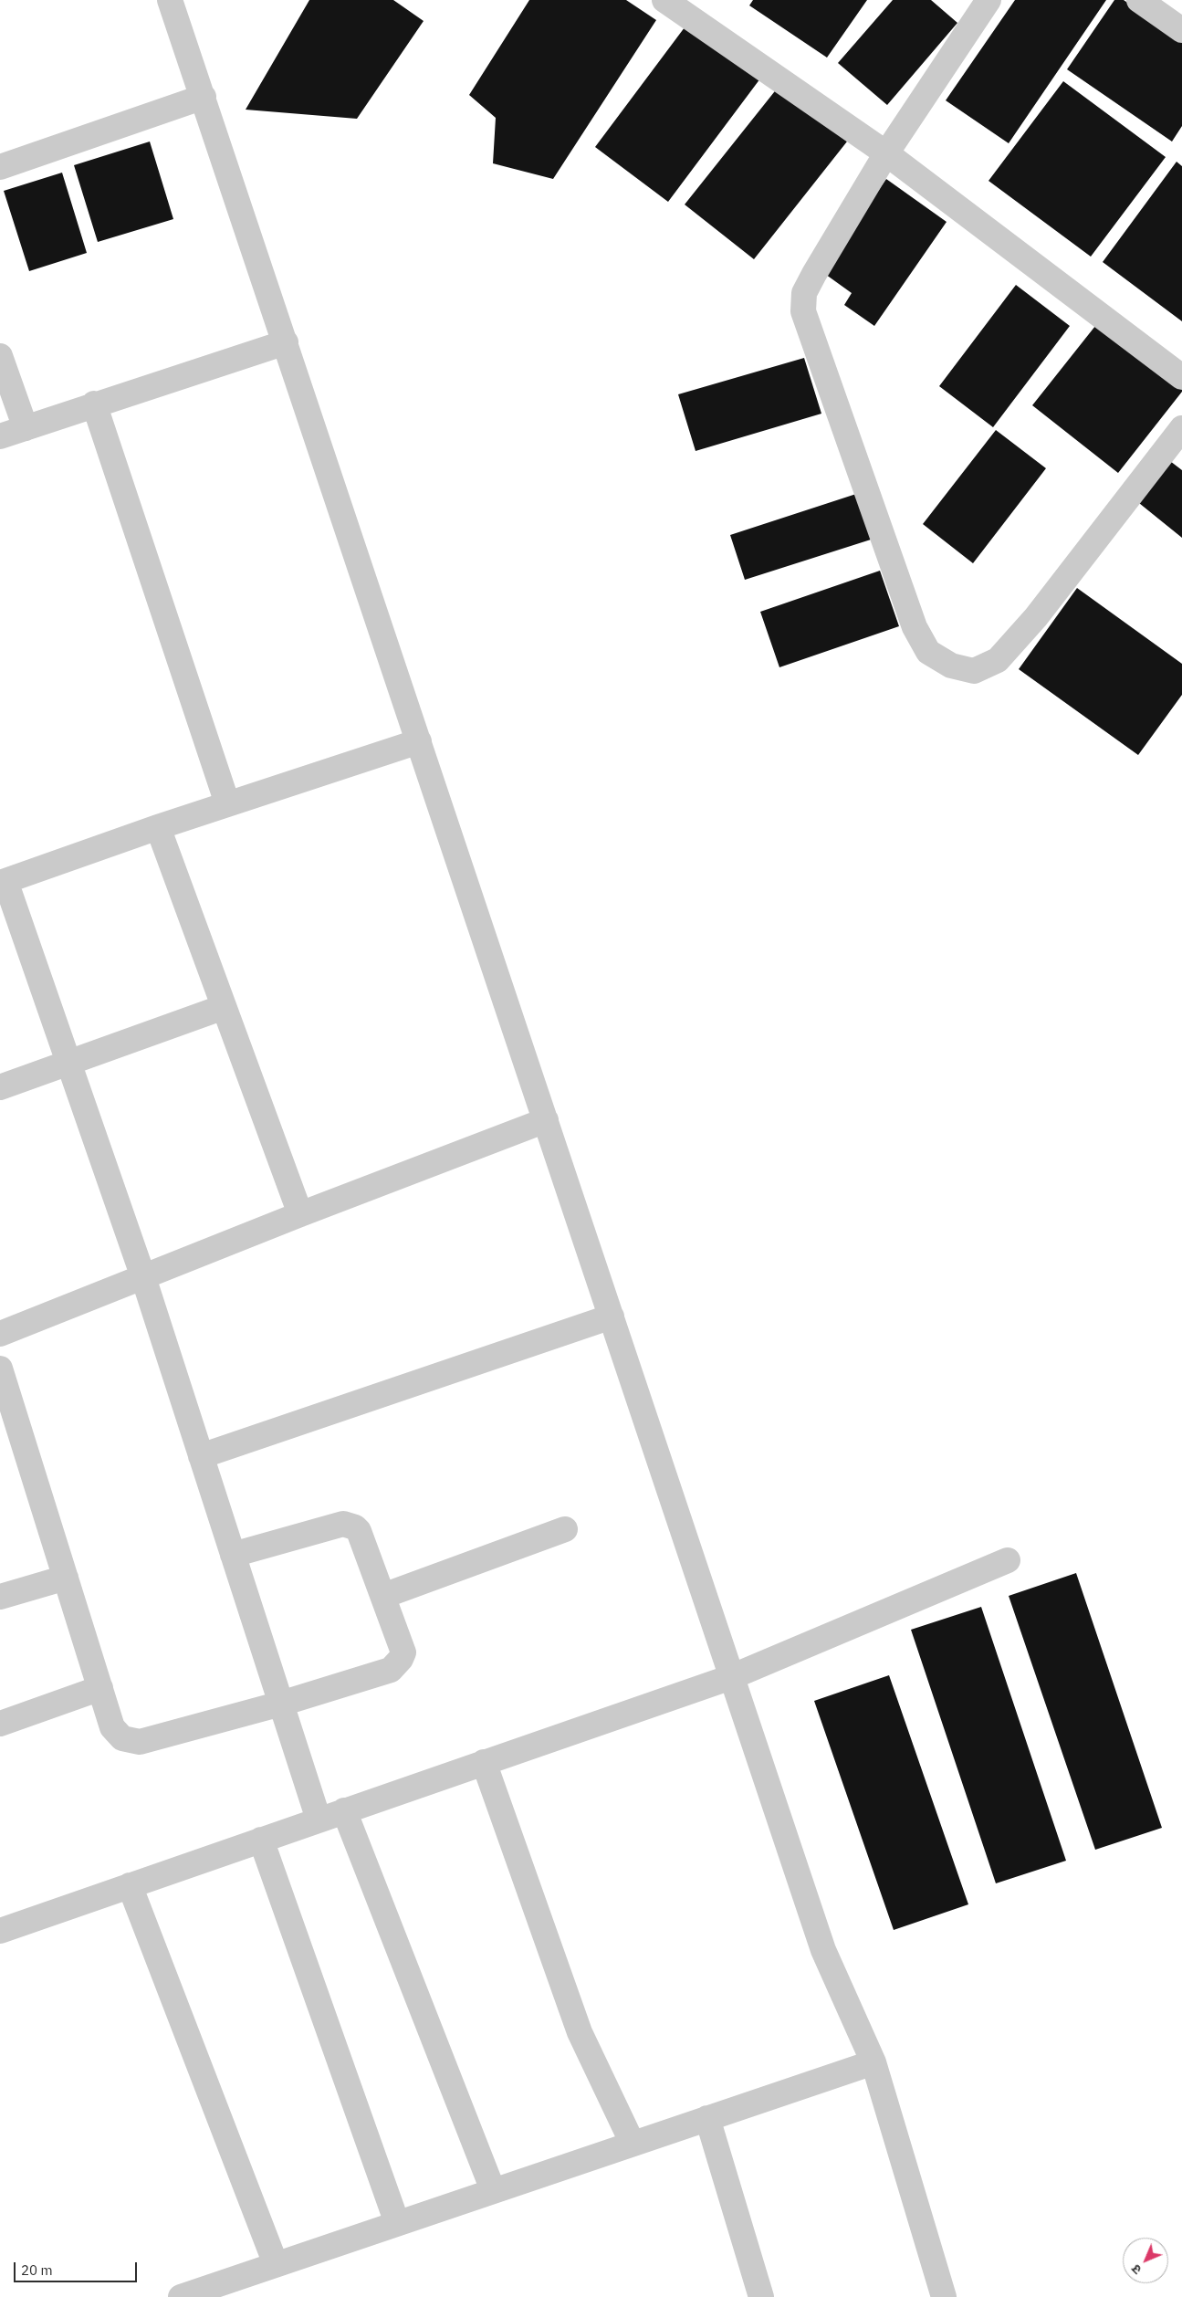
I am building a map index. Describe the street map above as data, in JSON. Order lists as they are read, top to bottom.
{
  "scale_bar": "20 m",
  "north": "bottom left"
}
